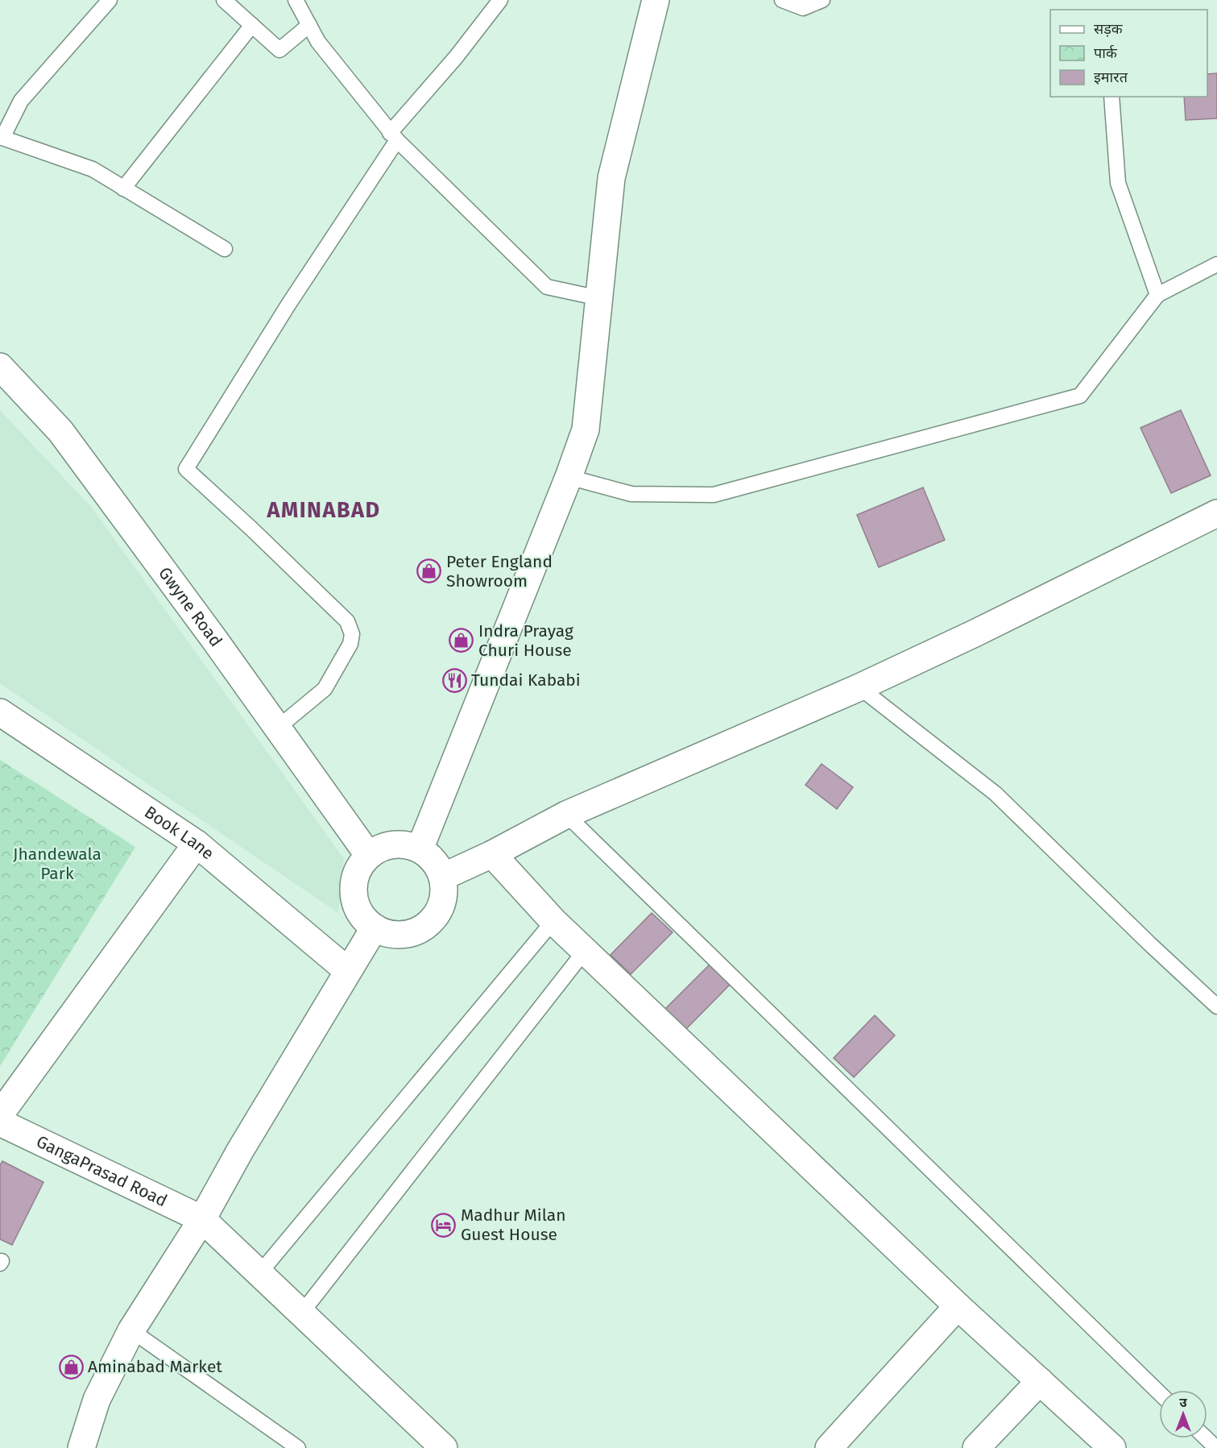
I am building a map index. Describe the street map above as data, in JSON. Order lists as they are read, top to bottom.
{
  "streets": {
    "street": ["Gwyne Road", "Book Lane", "GangaPrasad Road"]
  },
  "districts": ["AMINABAD"],
  "parks": ["Jhandewala Park"],
  "places": {
    "shop": ["Peter England Showroom", "Indra Prayag Churi House", "Aminabad Market"],
    "restaurant": ["Tundai Kababi"],
    "hotel": ["Madhur Milan Guest House"]
  },
  "legend": ["सड़क", "पार्क", "इमारत"],
  "north": "top"
}
